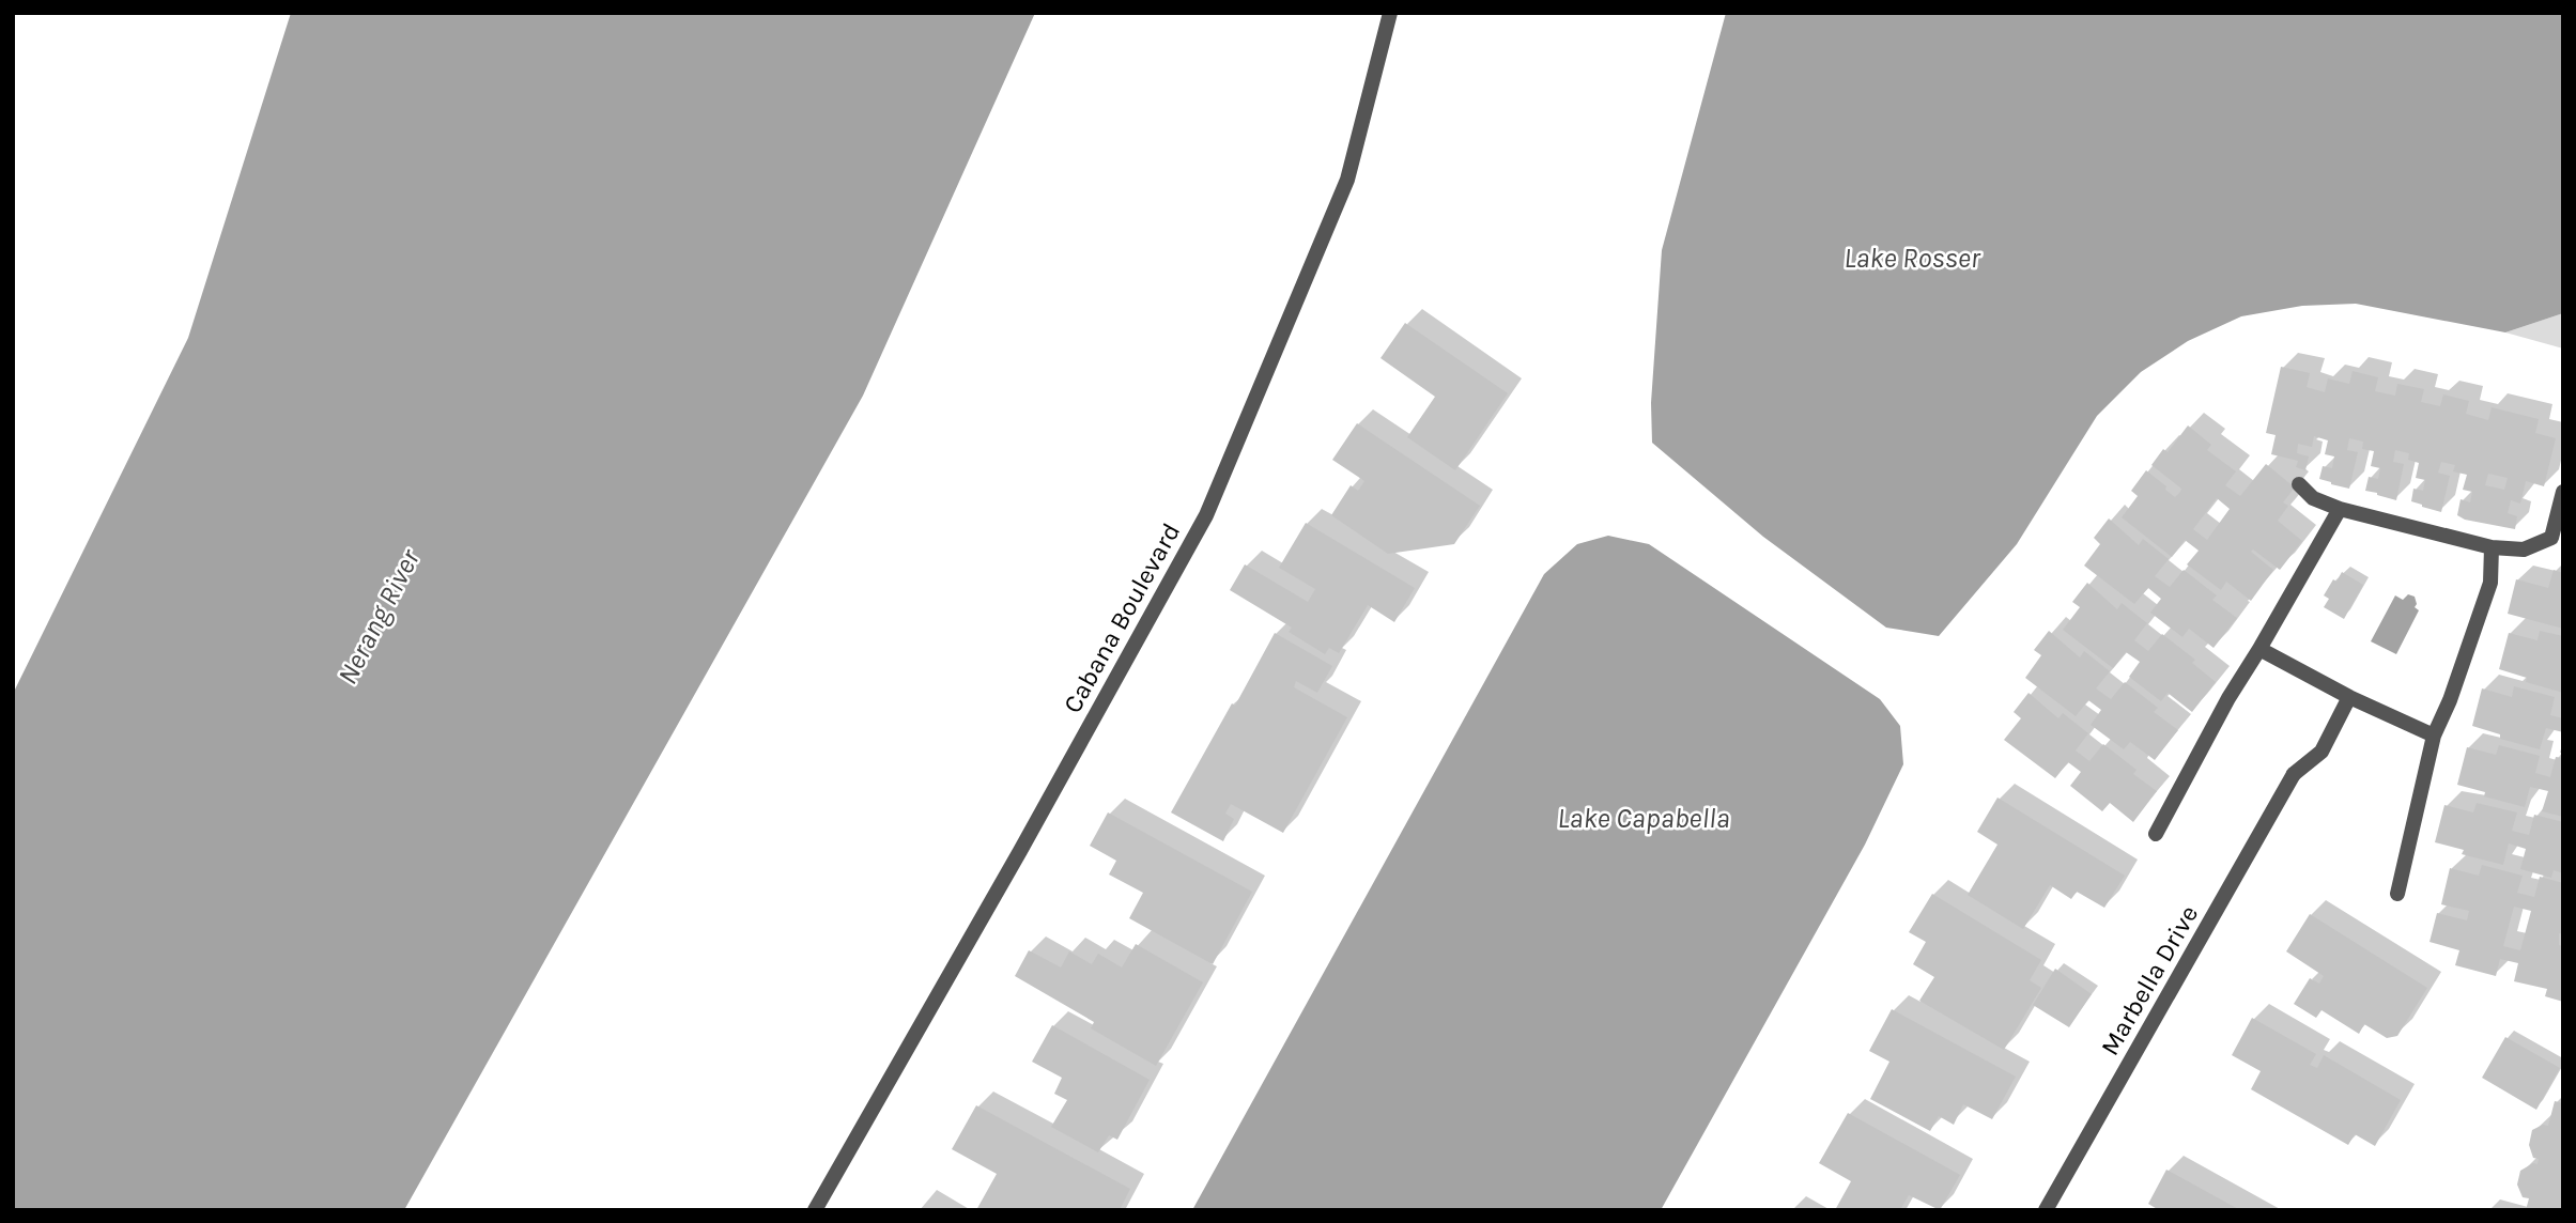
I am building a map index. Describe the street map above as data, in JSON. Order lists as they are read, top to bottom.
{
  "streets": {
    "street": ["Cabana Boulevard", "Marbella Drive"]
  },
  "water": ["Lake Rosser", "Nerang River", "Lake Capabella"]
}
